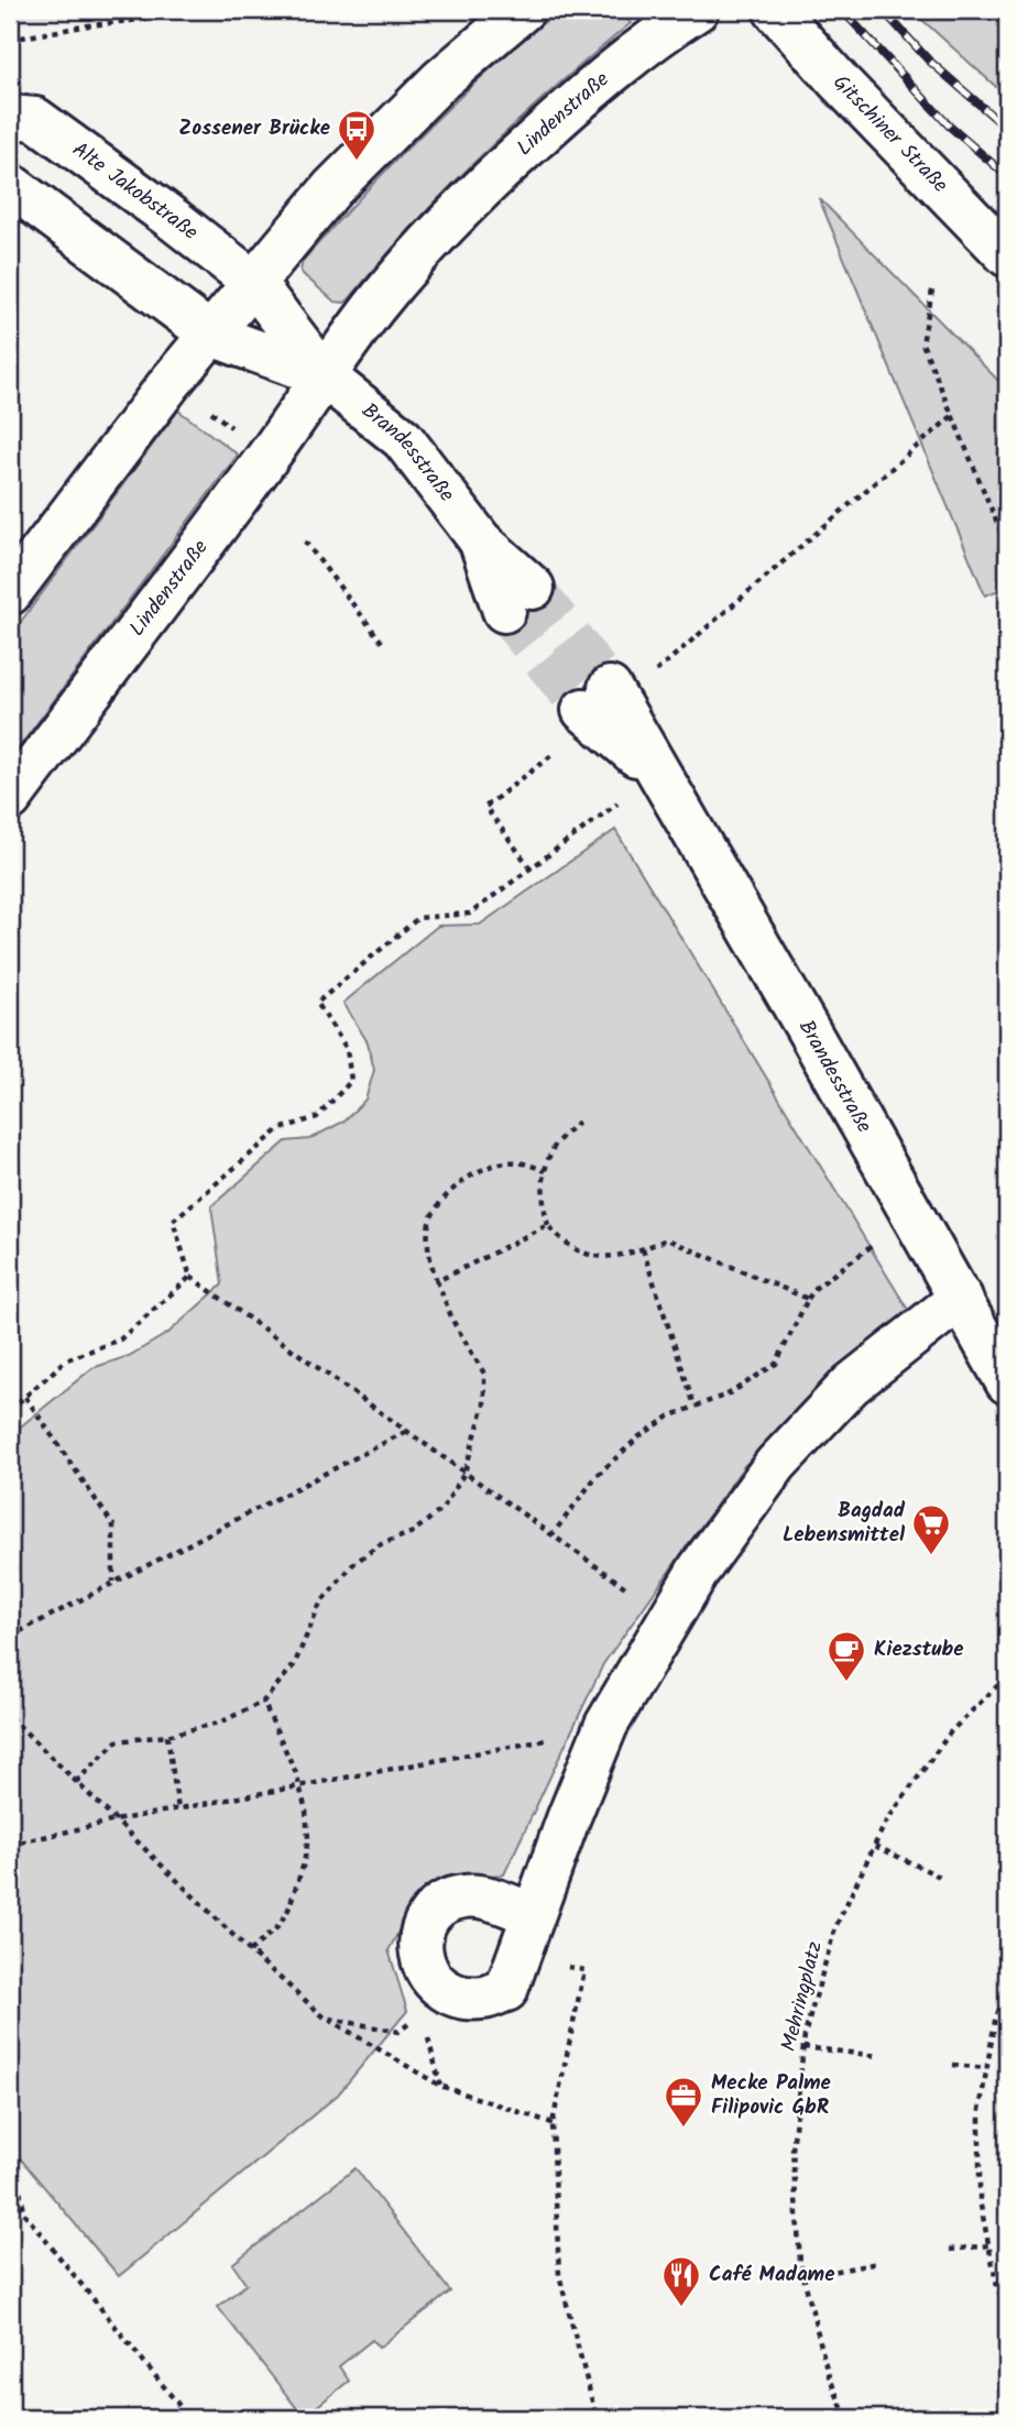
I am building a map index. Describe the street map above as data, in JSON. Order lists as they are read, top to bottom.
{
  "streets": {
    "main road": [
      "Lindenstraße",
      "Gitschiner Straße",
      "Alte Jakobstraße",
      "Brandesstraße"
    ],
    "path": ["Mehringplatz"]
  },
  "crossings": [
    ["Lindenstraße", "Brandesstraße"]
  ],
  "places": {
    "bus stop": ["Zossener Brücke"],
    "supermarket": ["Bagdad Lebensmittel"],
    "cafe": ["Kiezstube"],
    "office": ["Mecke Palme Filipovic GbR"],
    "restaurant": ["Café Madame"]
  }
}
